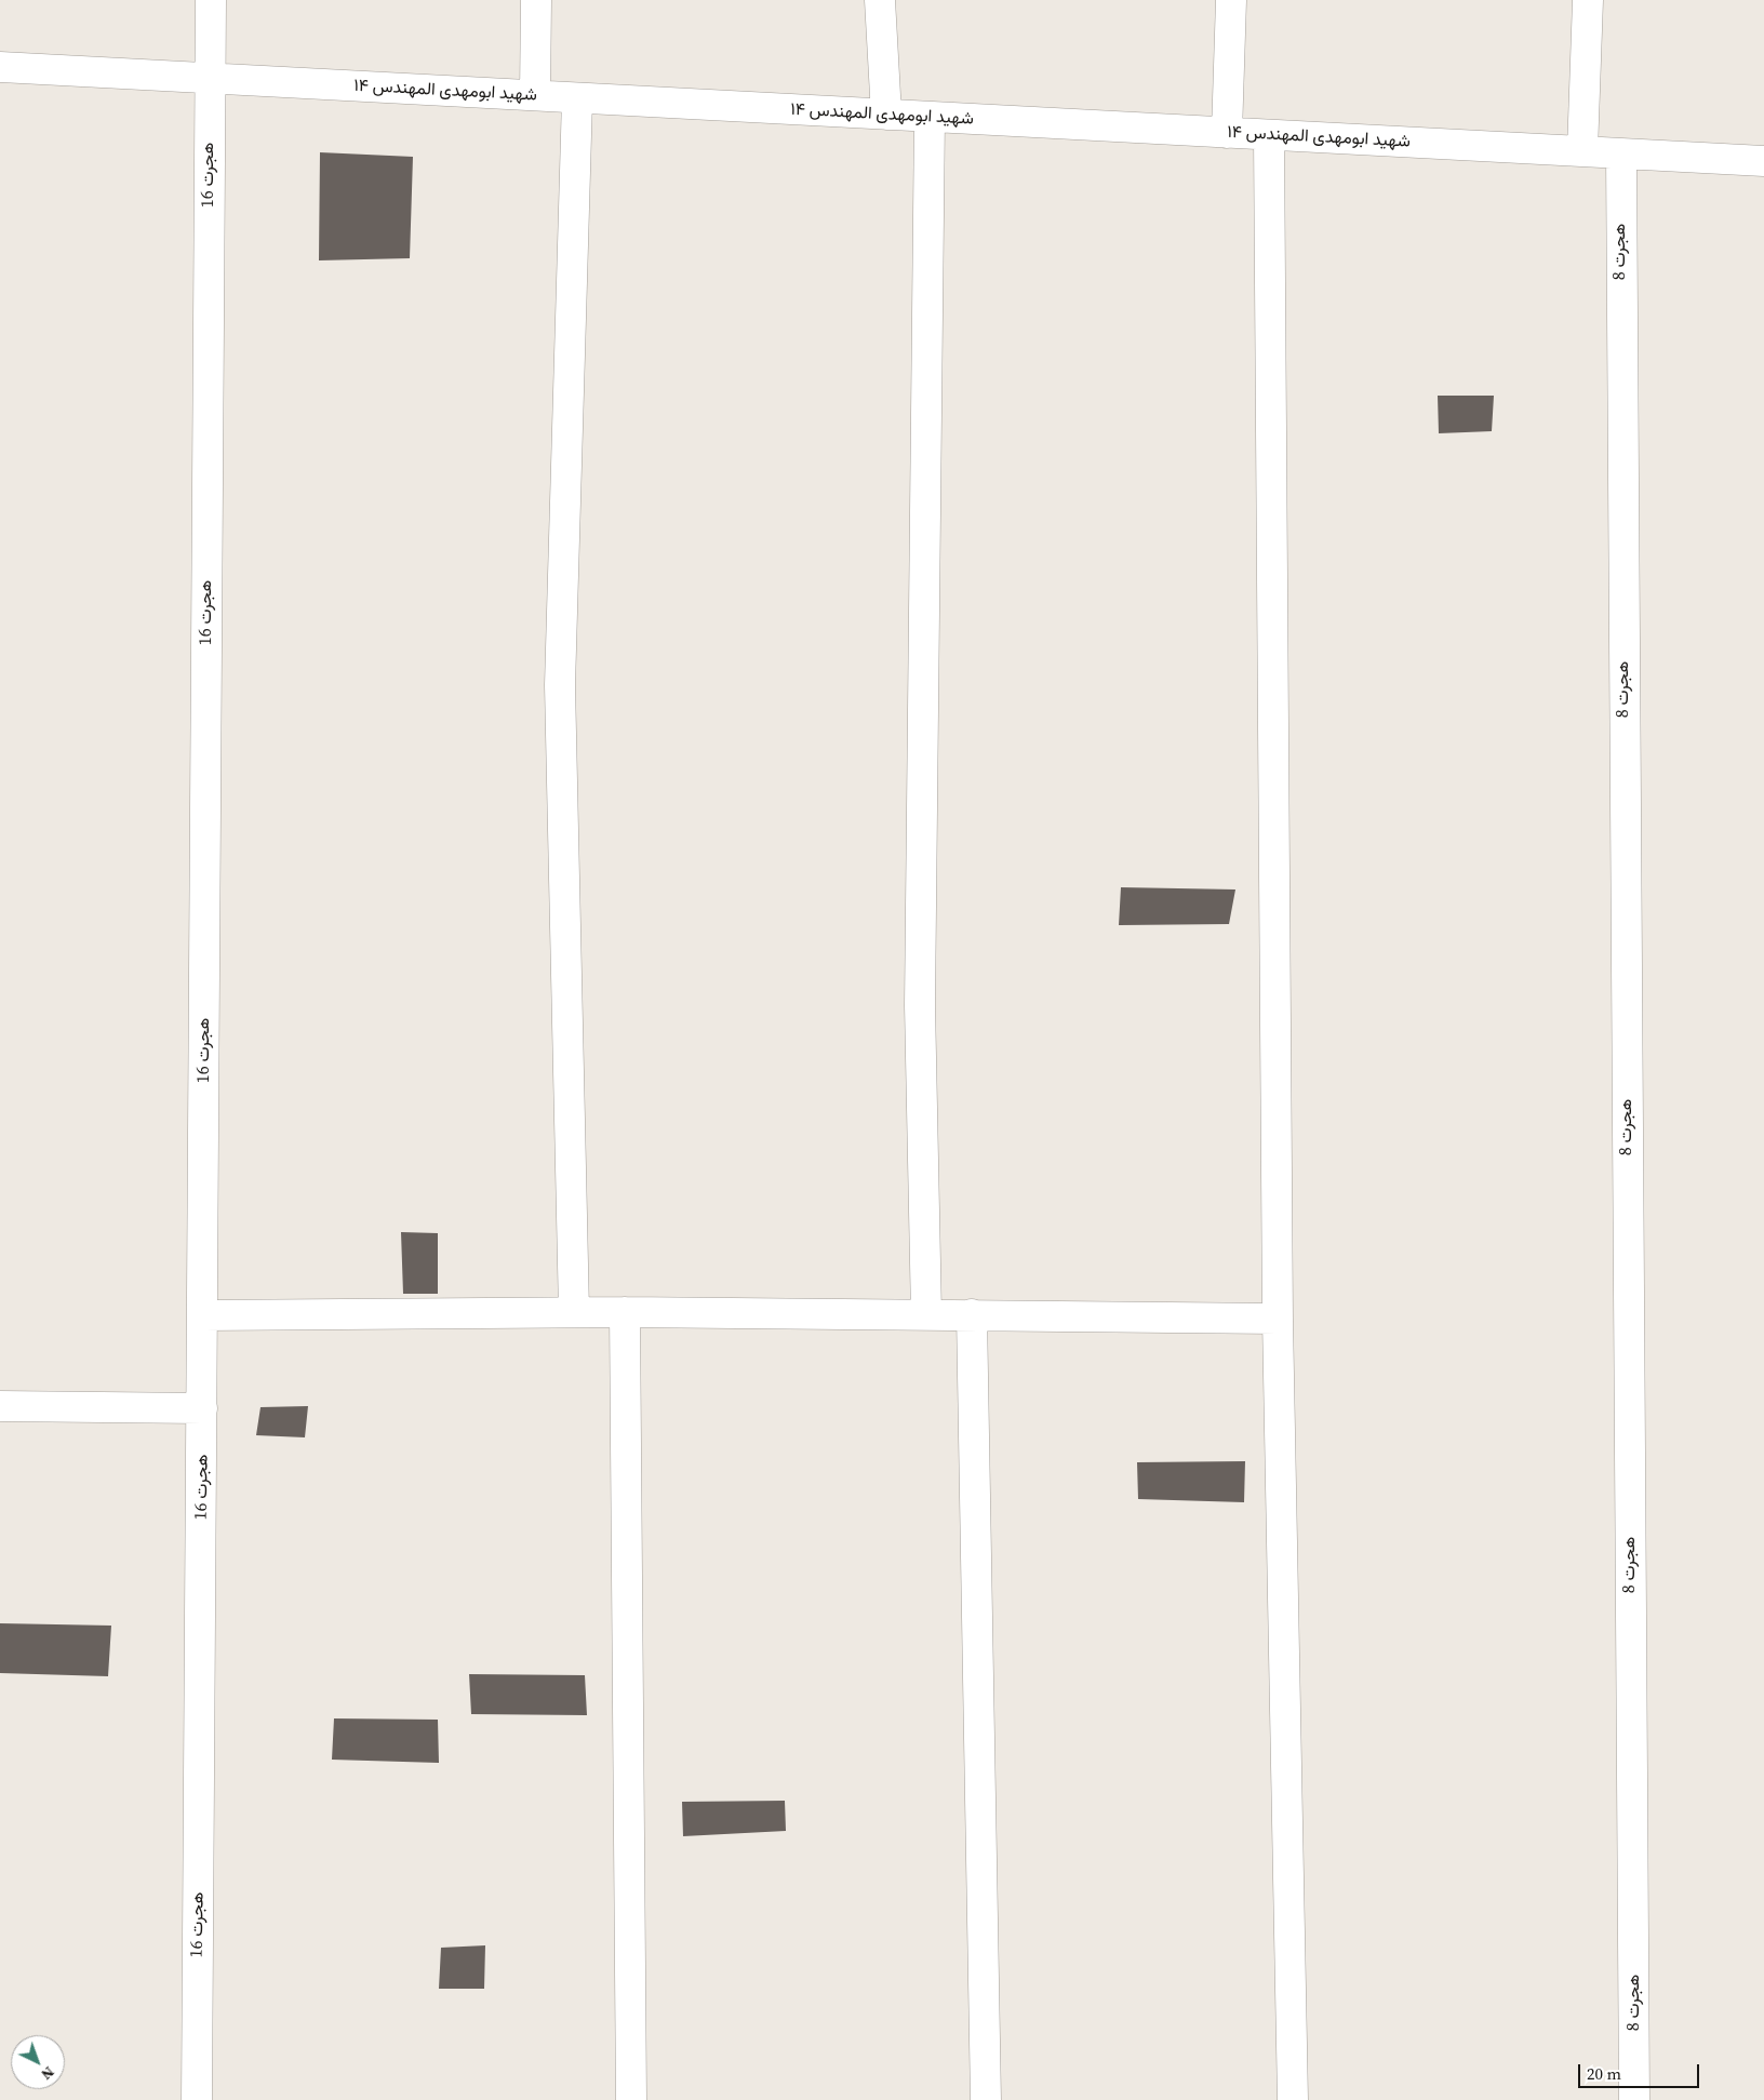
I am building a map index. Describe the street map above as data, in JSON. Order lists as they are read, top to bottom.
{
  "streets": {
    "street": ["شهید ابومهدی المهندس ۱۴", "هجرت 16", "هجرت 8"]
  },
  "crossings": [
    ["شهید ابومهدی المهندس ۱۴", "هجرت 16"],
    ["شهید ابومهدی المهندس ۱۴", "هجرت 8"]
  ],
  "scale_bar": "20 m",
  "north": "bottom right"
}
